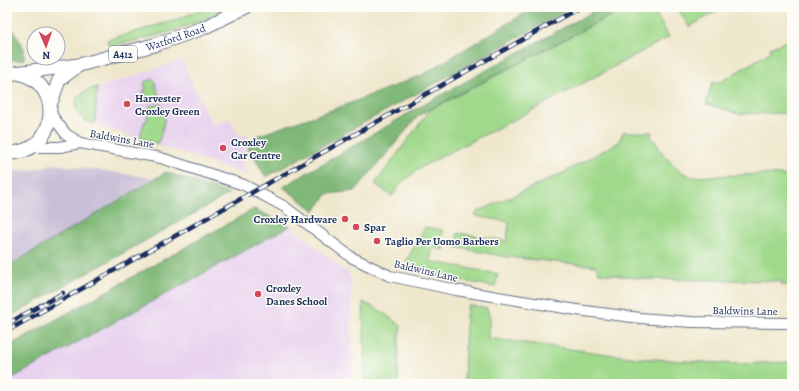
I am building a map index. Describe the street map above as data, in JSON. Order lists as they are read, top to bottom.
{
  "streets": {
    "main road": ["Watford Road", "A412"],
    "street": ["Baldwins Lane"]
  },
  "crossings": [
    ["Watford Road", "A412"],
    ["Watford Road", "Baldwins Lane"],
    ["A412", "Baldwins Lane"]
  ],
  "places": [
    "Harvester Croxley Green",
    "Croxley Car Centre",
    "Croxley Hardware",
    "Spar",
    "Taglio Per Uomo Barbers",
    "Croxley Danes School"
  ],
  "north": "bottom"
}
